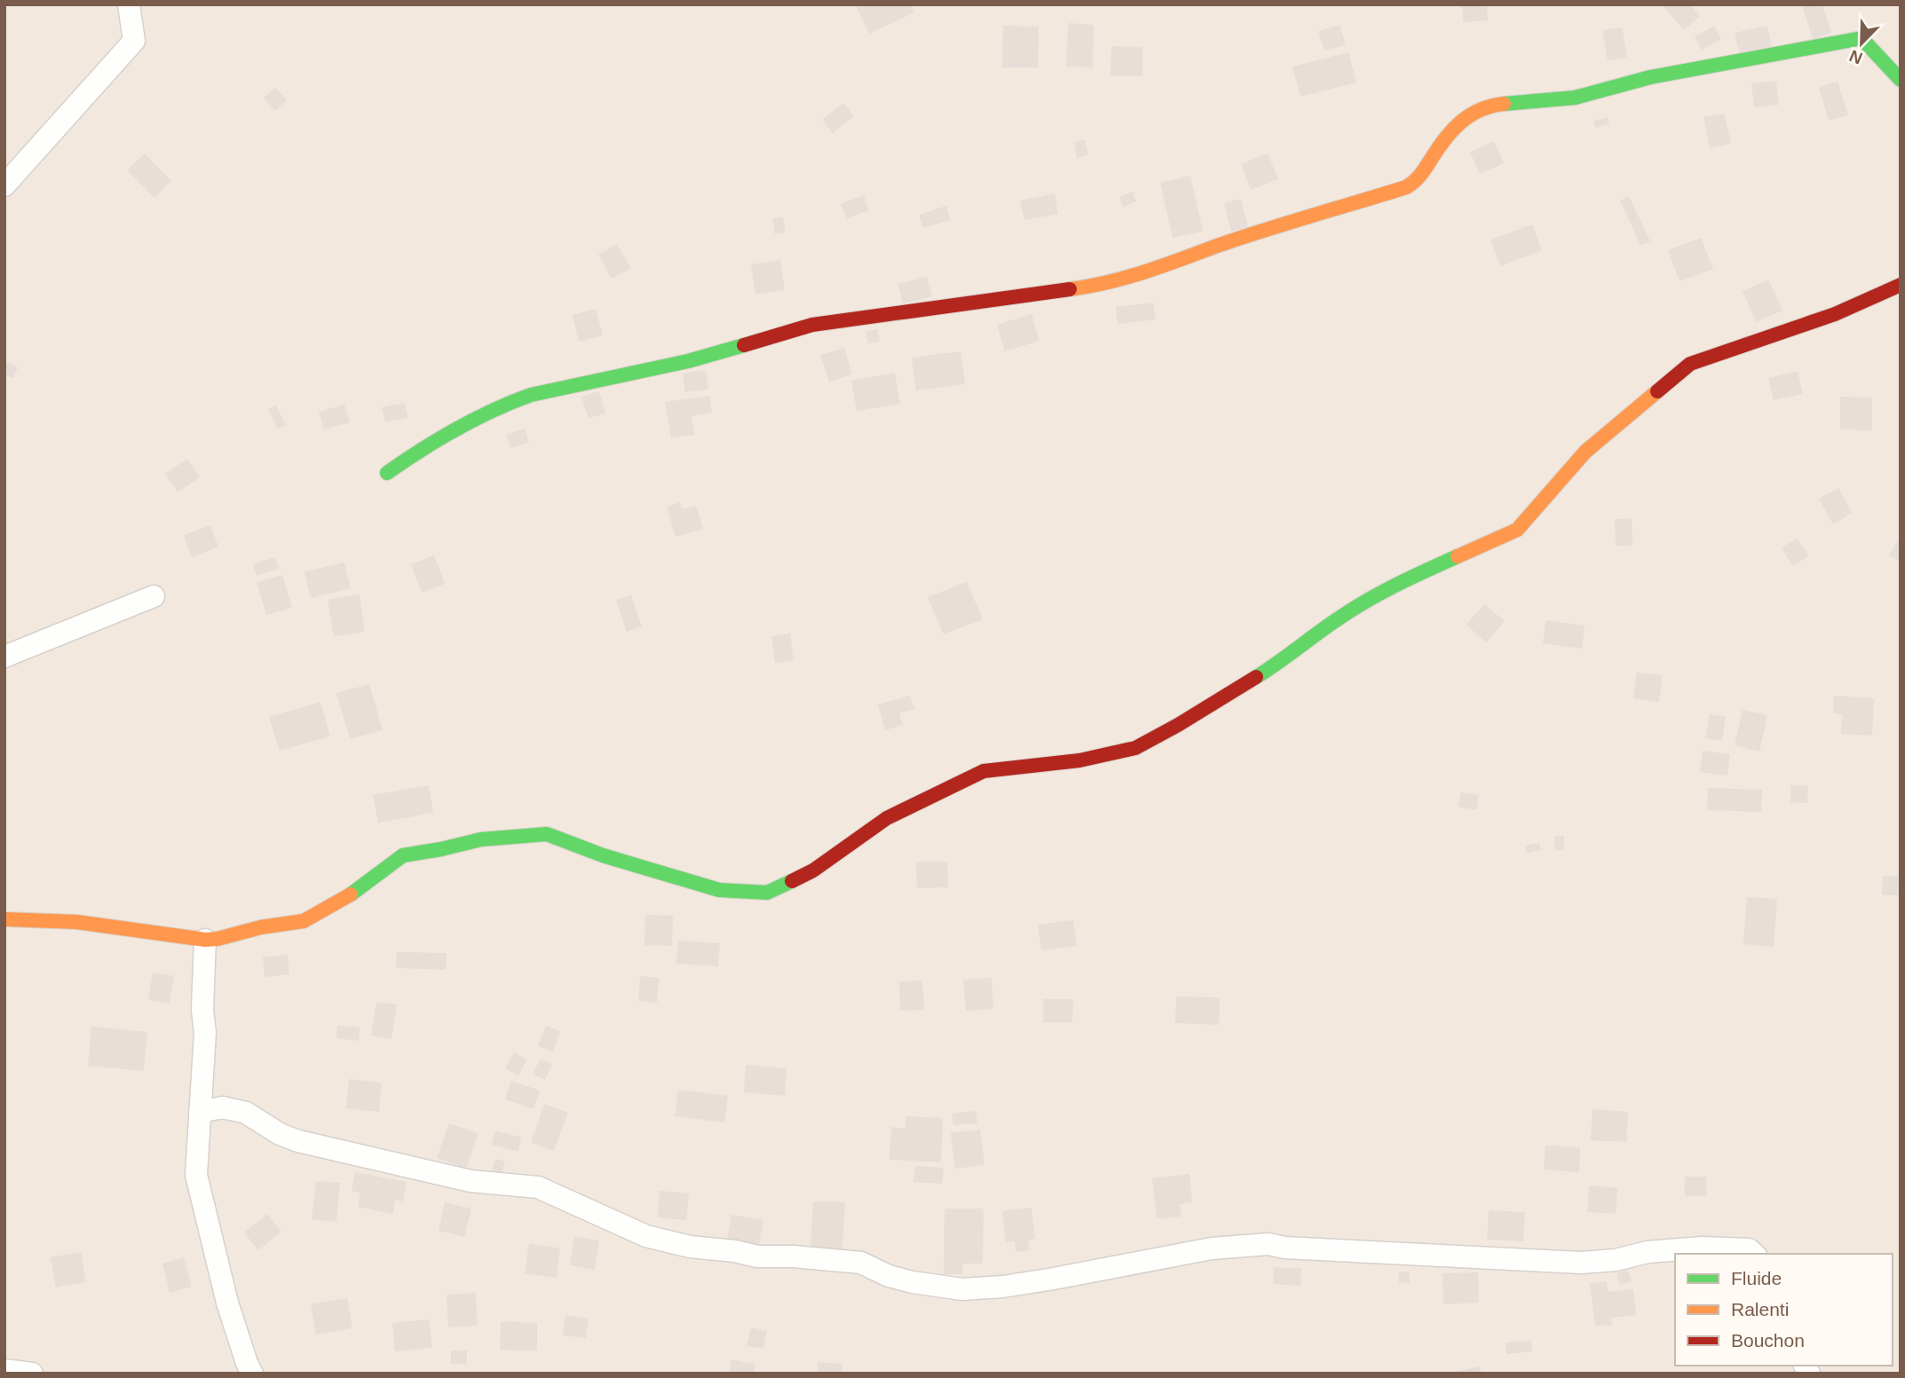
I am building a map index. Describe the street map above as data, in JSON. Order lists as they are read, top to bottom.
{
  "legend": ["Fluide", "Ralenti", "Bouchon"],
  "north": "bottom left"
}
